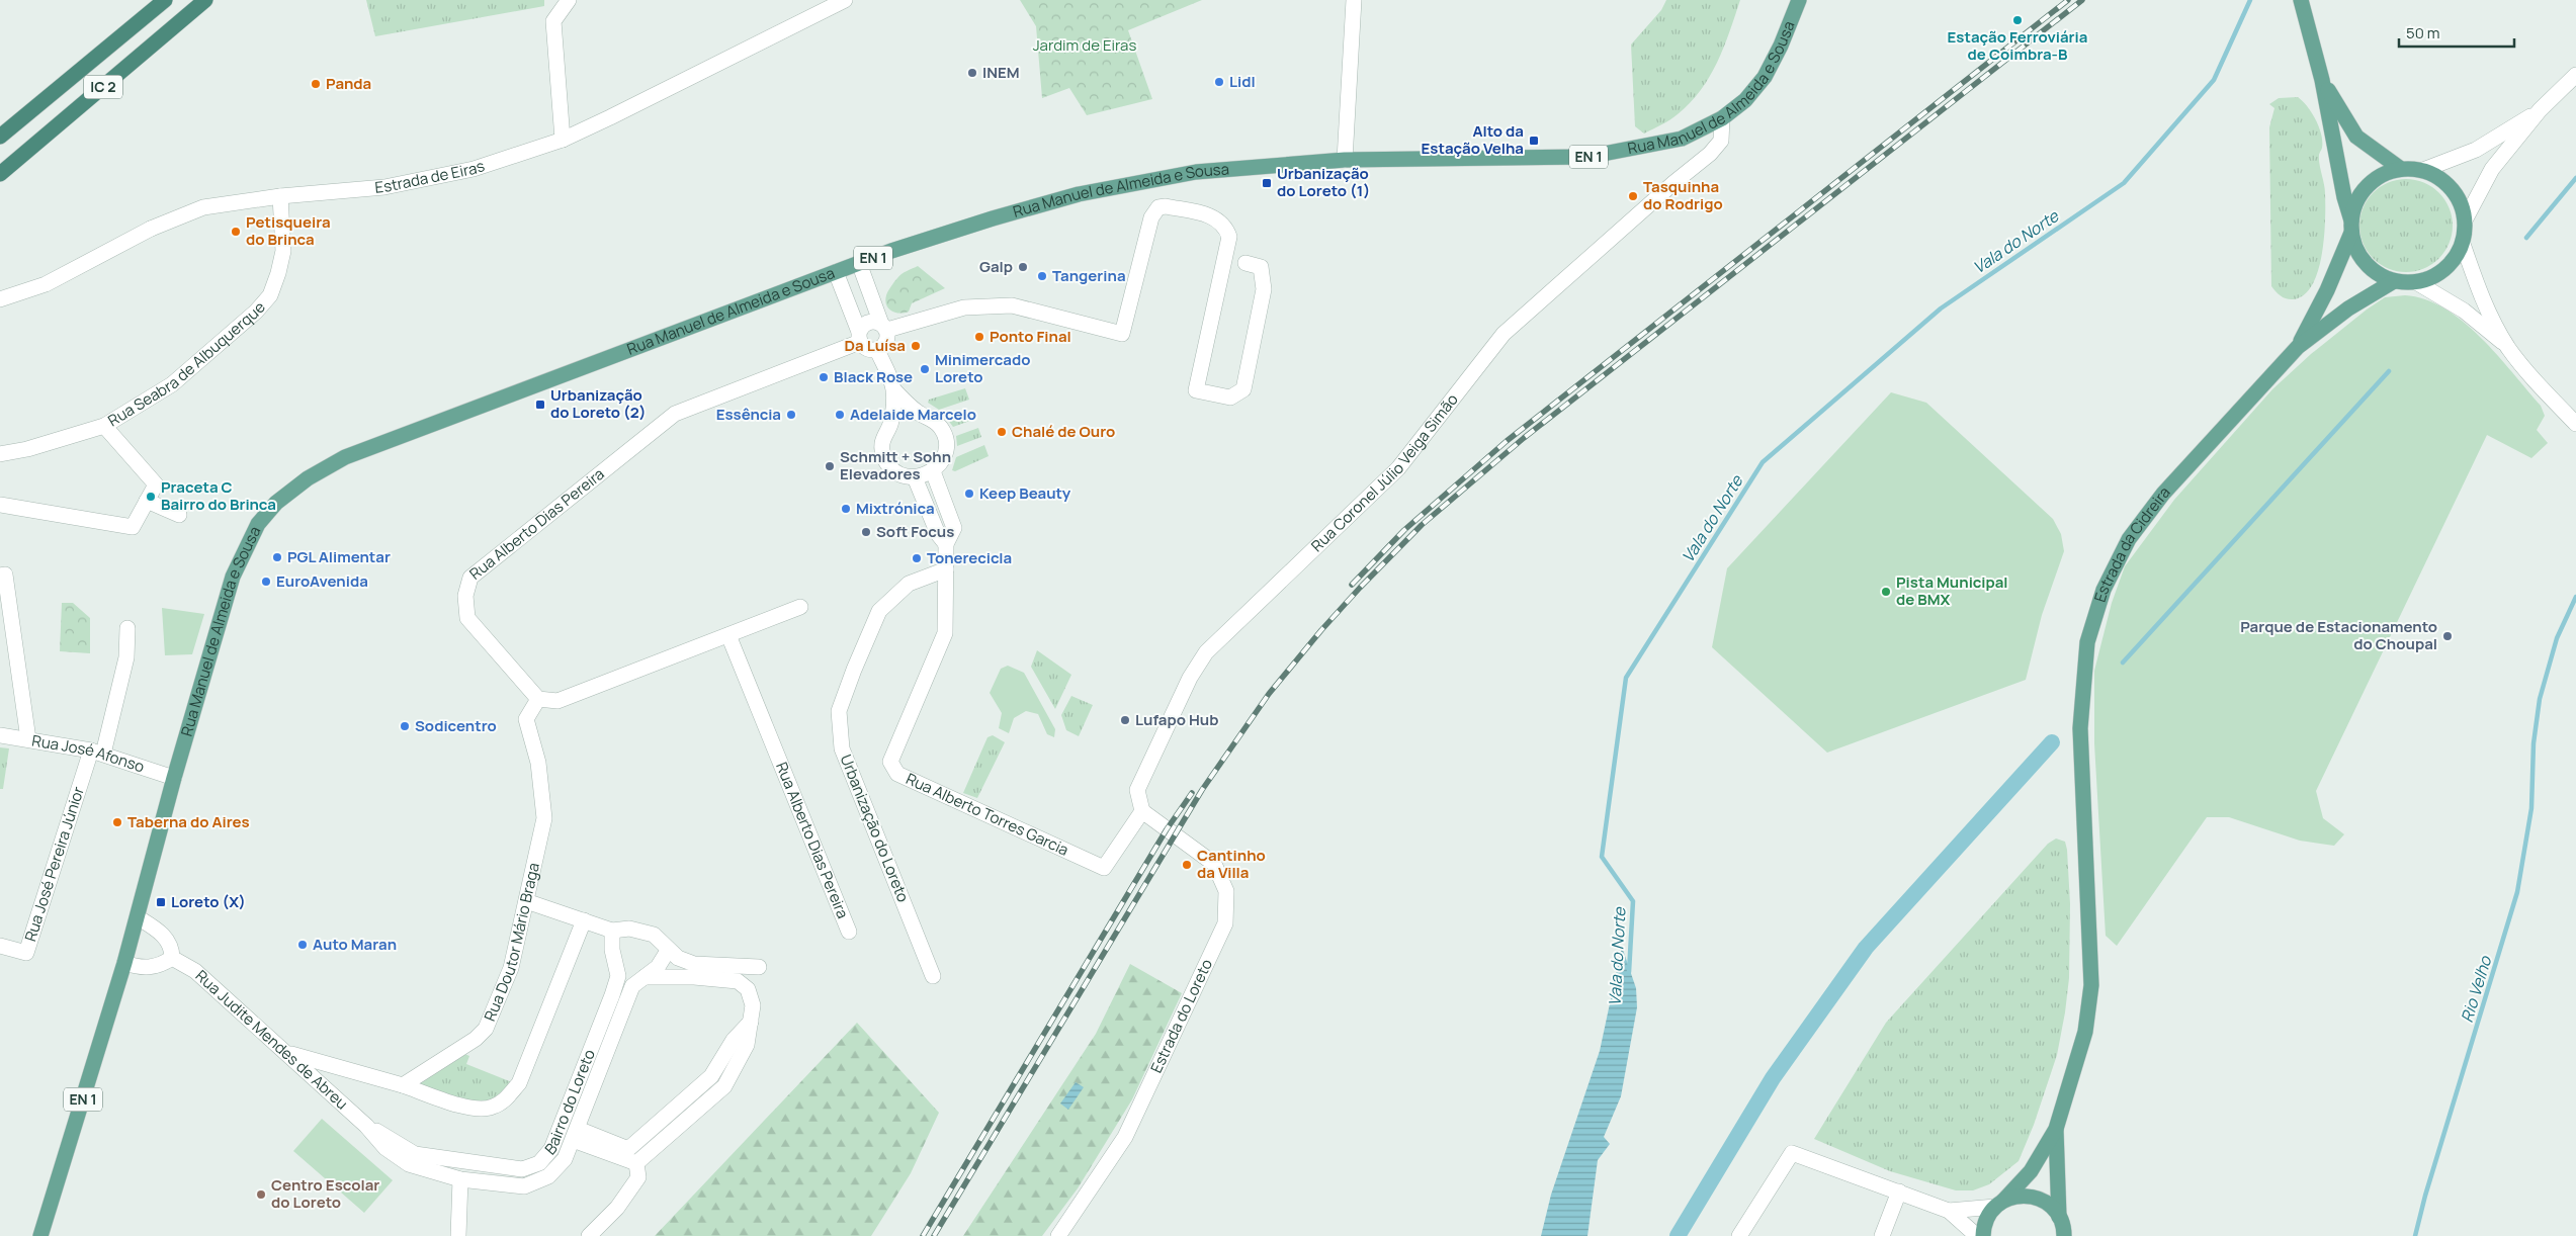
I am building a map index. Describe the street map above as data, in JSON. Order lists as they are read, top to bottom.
{
  "streets": {
    "highway": ["IC 2"],
    "main road": ["Rua Manuel de Almeida e Sousa", "EN 1", "Estrada da Cidreira"],
    "street": [
      "Estrada de Eiras",
      "Rua Seabra de Albuquerque",
      "Rua Coronel Júlio Veiga Simão",
      "Rua Alberto Dias Pereira",
      "Rua José Afonso",
      "Rua Alberto Torres Garcia",
      "Urbanização do Loreto",
      "Rua José Pereira Júnior",
      "Rua Doutor Mário Braga",
      "Estrada do Loreto",
      "Rua Judite Mendes de Abreu",
      "Bairro do Loreto"
    ]
  },
  "crossings": [
    ["Rua Manuel de Almeida e Sousa", "EN 1"],
    ["Rua Manuel de Almeida e Sousa", "Rua Coronel Júlio Veiga Simão"],
    ["Rua Manuel de Almeida e Sousa", "Rua José Afonso"],
    ["Estrada de Eiras", "Rua Seabra de Albuquerque"],
    ["Rua Coronel Júlio Veiga Simão", "Rua Alberto Torres Garcia"],
    ["Rua Coronel Júlio Veiga Simão", "Estrada do Loreto"],
    ["Rua Alberto Dias Pereira", "Rua Doutor Mário Braga"],
    ["Rua José Afonso", "Rua José Pereira Júnior"],
    ["Rua Alberto Torres Garcia", "Urbanização do Loreto"],
    ["Rua Alberto Torres Garcia", "Estrada do Loreto"],
    ["Rua Judite Mendes de Abreu", "Bairro do Loreto"]
  ],
  "water": ["Vala do Norte", "Rio Velho"],
  "parks": ["Jardim de Eiras"],
  "places": {
    "other": [
      "Estação Ferroviária de Coimbra-B",
      "INEM",
      "Lidl",
      "Panda",
      "Tasquinha do Rodrigo",
      "Petisqueira do Brinca",
      "Galp",
      "Tangerina",
      "Ponto Final",
      "Da Luísa",
      "Minimercado Loreto",
      "Black Rose",
      "Essência",
      "Adelaide Marcelo",
      "Chalé de Ouro",
      "Schmitt + Sohn Elevadores",
      "Keep Beauty",
      "Praceta C Bairro do Brinca",
      "Mixtrónica",
      "Soft Focus",
      "PGL Alimentar",
      "Tonerecicla",
      "EuroAvenida",
      "Pista Municipal de BMX",
      "Parque de Estacionamento do Choupal",
      "Lufapo Hub",
      "Sodicentro",
      "Taberna do Aires",
      "Cantinho da Villa",
      "Auto Maran",
      "Centro Escolar do Loreto"
    ],
    "transit": [
      "Alto da Estação Velha",
      "Urbanização do Loreto (1)",
      "Urbanização do Loreto (2)",
      "Loreto (X)"
    ]
  },
  "scale_bar": "50 m"
}
